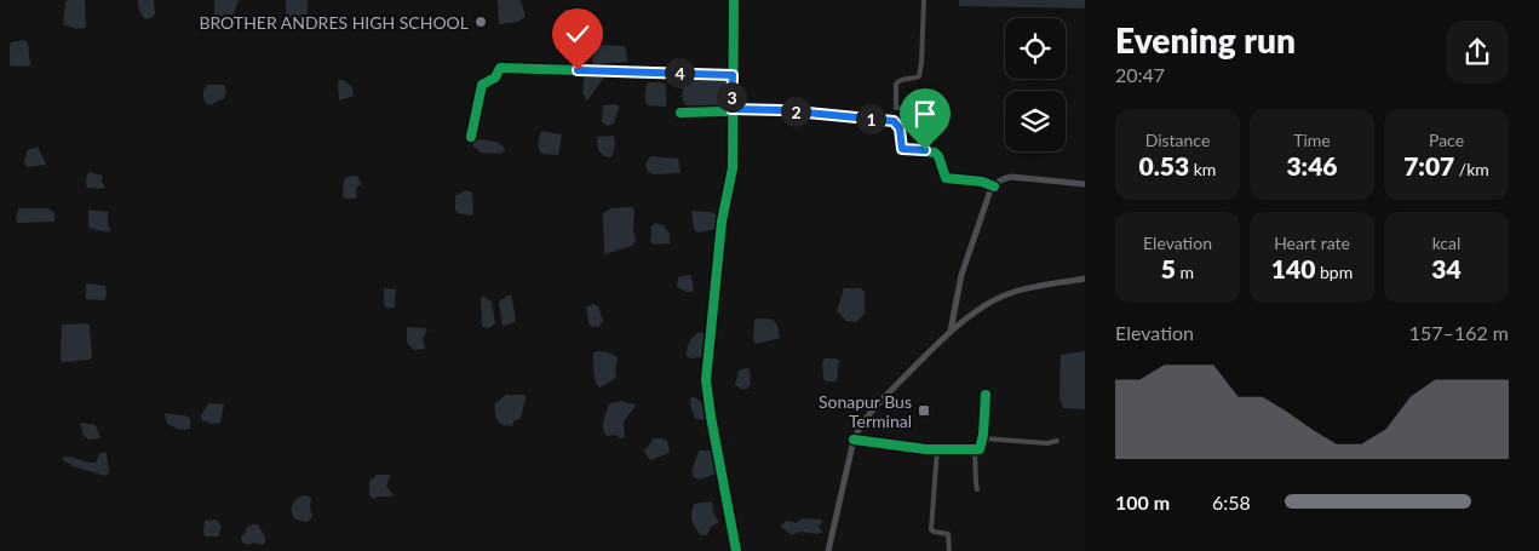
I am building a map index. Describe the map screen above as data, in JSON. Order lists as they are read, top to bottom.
{
  "places": {
    "other": ["BROTHER ANDRES HIGH SCHOOL"],
    "transit": ["Sonapur Bus Terminal"]
  },
  "page": {
    "heading": ["Evening run", "20:47"],
    "pins": [
      "4",
      "3",
      "2",
      "1"
    ],
    "stats": [
      ["Distance", "0.53 km"],
      ["Time", "3:46"],
      ["Pace", "7:07 /km"],
      ["Elevation", "5 m"],
      ["Heart rate", "140 bpm"],
      ["kcal", "34"]
    ],
    "chart": ["Elevation", "157–162 m"],
    "list": [
      {
        "name": "100 m",
        "note": "6:58"
      }
    ]
  }
}
